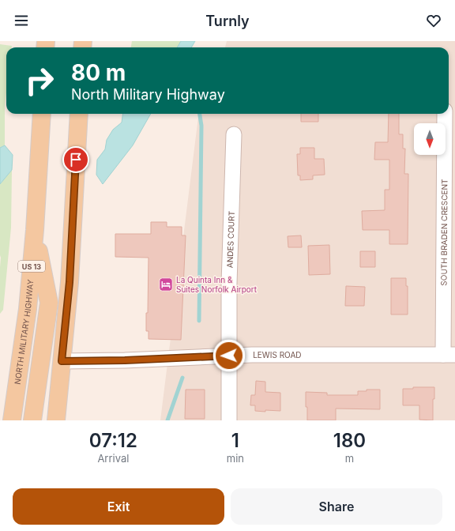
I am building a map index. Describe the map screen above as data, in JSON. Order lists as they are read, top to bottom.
{
  "streets": {
    "main road": ["US 13", "NORTH MILITARY HIGHWAY"],
    "street": ["SOUTH BRADEN CRESCENT", "ANDES COURT", "LEWIS ROAD"]
  },
  "crossings": [
    ["SOUTH BRADEN CRESCENT", "LEWIS ROAD"],
    ["ANDES COURT", "LEWIS ROAD"]
  ],
  "places": {
    "hotel": ["La Quinta Inn & Suites Norfolk Airport"]
  },
  "north": "bottom",
  "page": {
    "header": "Turnly",
    "turn": ["80 m", "North Military Highway"],
    "eta": [
      "07:12",
      "Arrival",
      "1",
      "min",
      "180",
      "m"
    ],
    "buttons": ["Exit", "Share"]
  }
}
